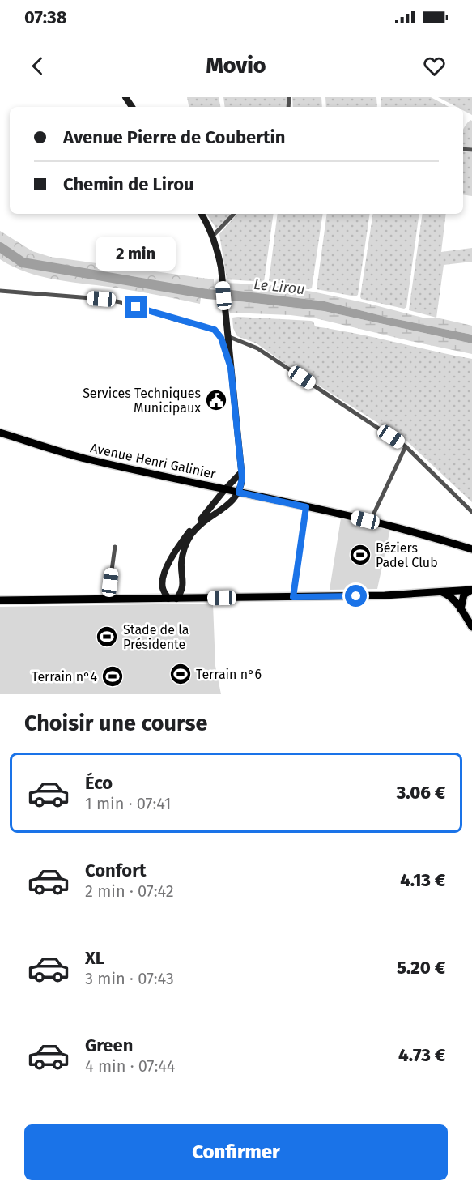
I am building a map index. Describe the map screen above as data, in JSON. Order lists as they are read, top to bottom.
{
  "streets": {
    "main road": ["Avenue Henri Galinier"]
  },
  "water": ["Le Lirou"],
  "places": {
    "public building": ["Services Techniques Municipaux"],
    "sports": [
      "Béziers Padel Club",
      "Stade de la Présidente",
      "Terrain n°6",
      "Terrain n°4"
    ]
  },
  "page": {
    "status": "07:38",
    "header": "Movio",
    "banner": ["Avenue Pierre de Coubertin", "Chemin de Lirou"],
    "bubble": "2 min",
    "heading": "Choisir une course",
    "list": [
      {
        "name": "Éco",
        "note": "1 min · 07:41",
        "value": "3.06 €"
      },
      {
        "name": "Confort",
        "note": "2 min · 07:42",
        "value": "4.13 €"
      },
      {
        "name": "XL",
        "note": "3 min · 07:43",
        "value": "5.20 €"
      },
      {
        "name": "Green",
        "note": "4 min · 07:44",
        "value": "4.73 €"
      }
    ],
    "buttons": "Confirmer"
  }
}
